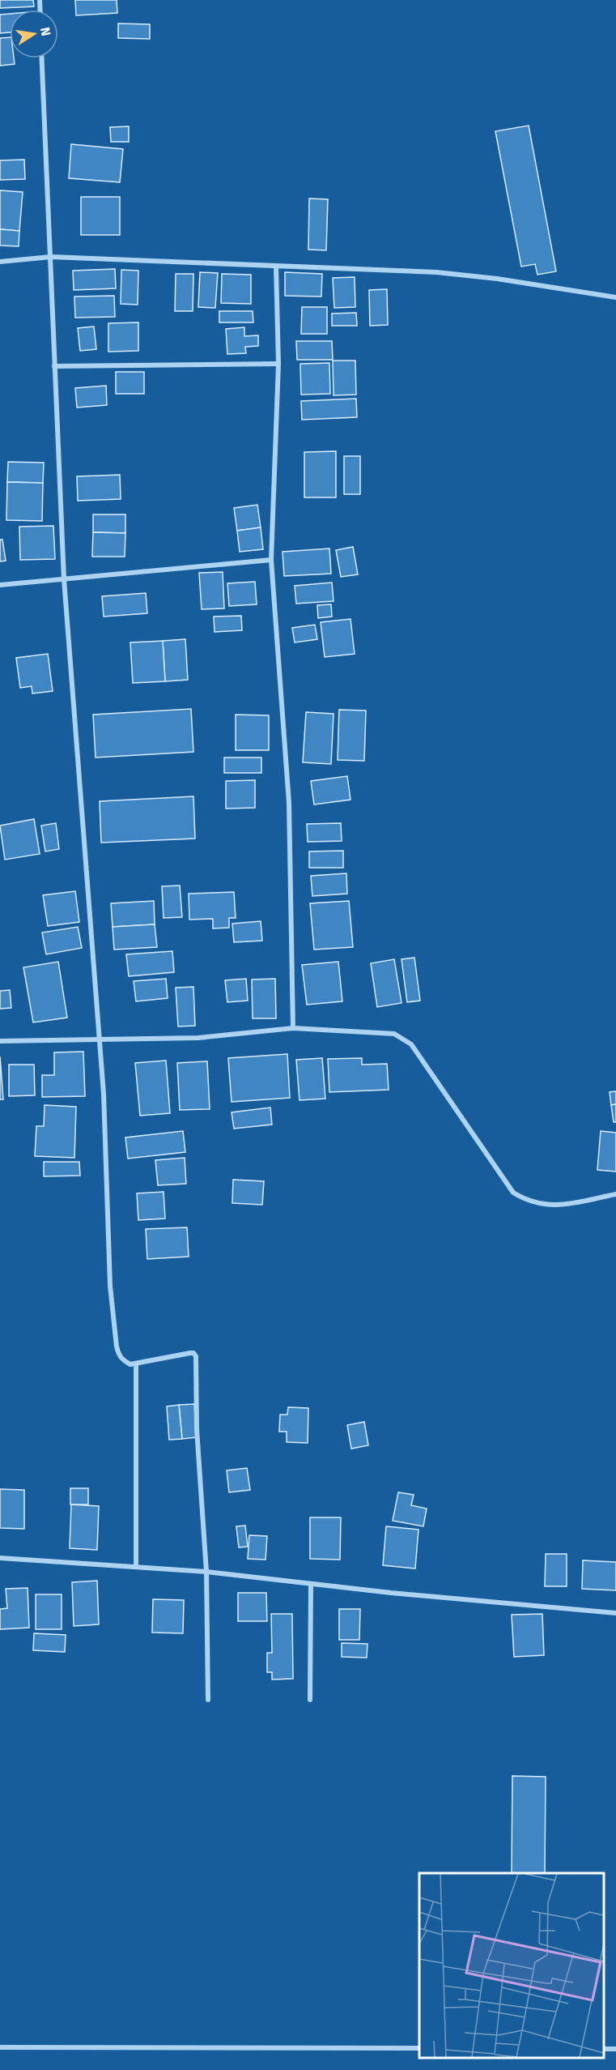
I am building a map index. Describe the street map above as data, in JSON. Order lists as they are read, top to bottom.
{
  "north": "right"
}
